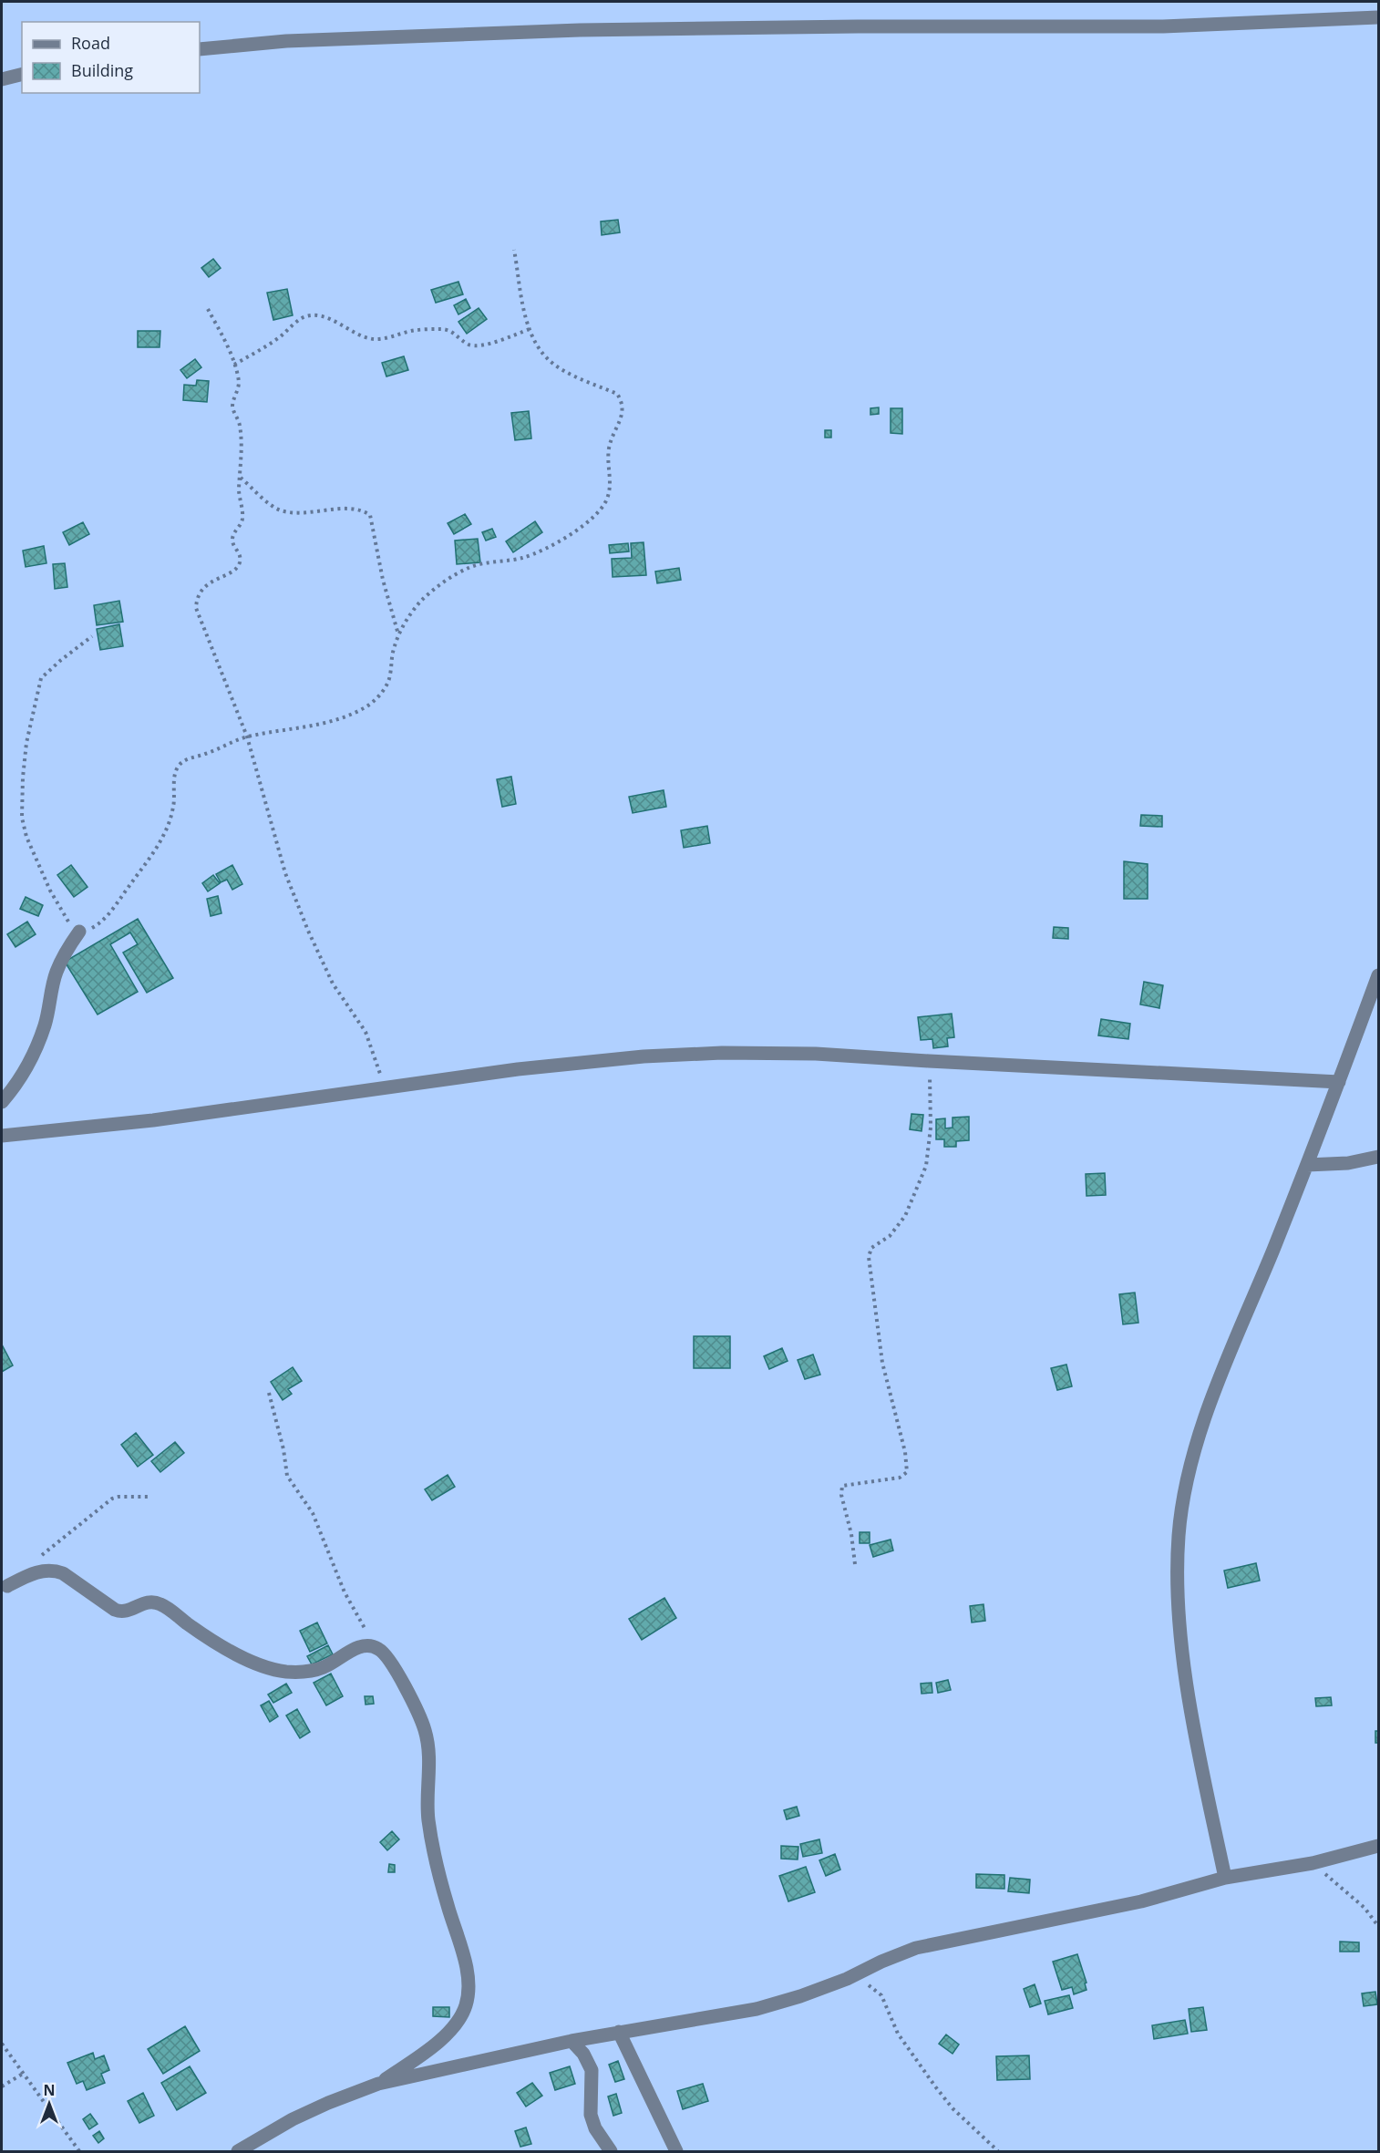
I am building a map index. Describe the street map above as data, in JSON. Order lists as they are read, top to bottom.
{
  "legend": ["Road", "Building"],
  "north": "top"
}
